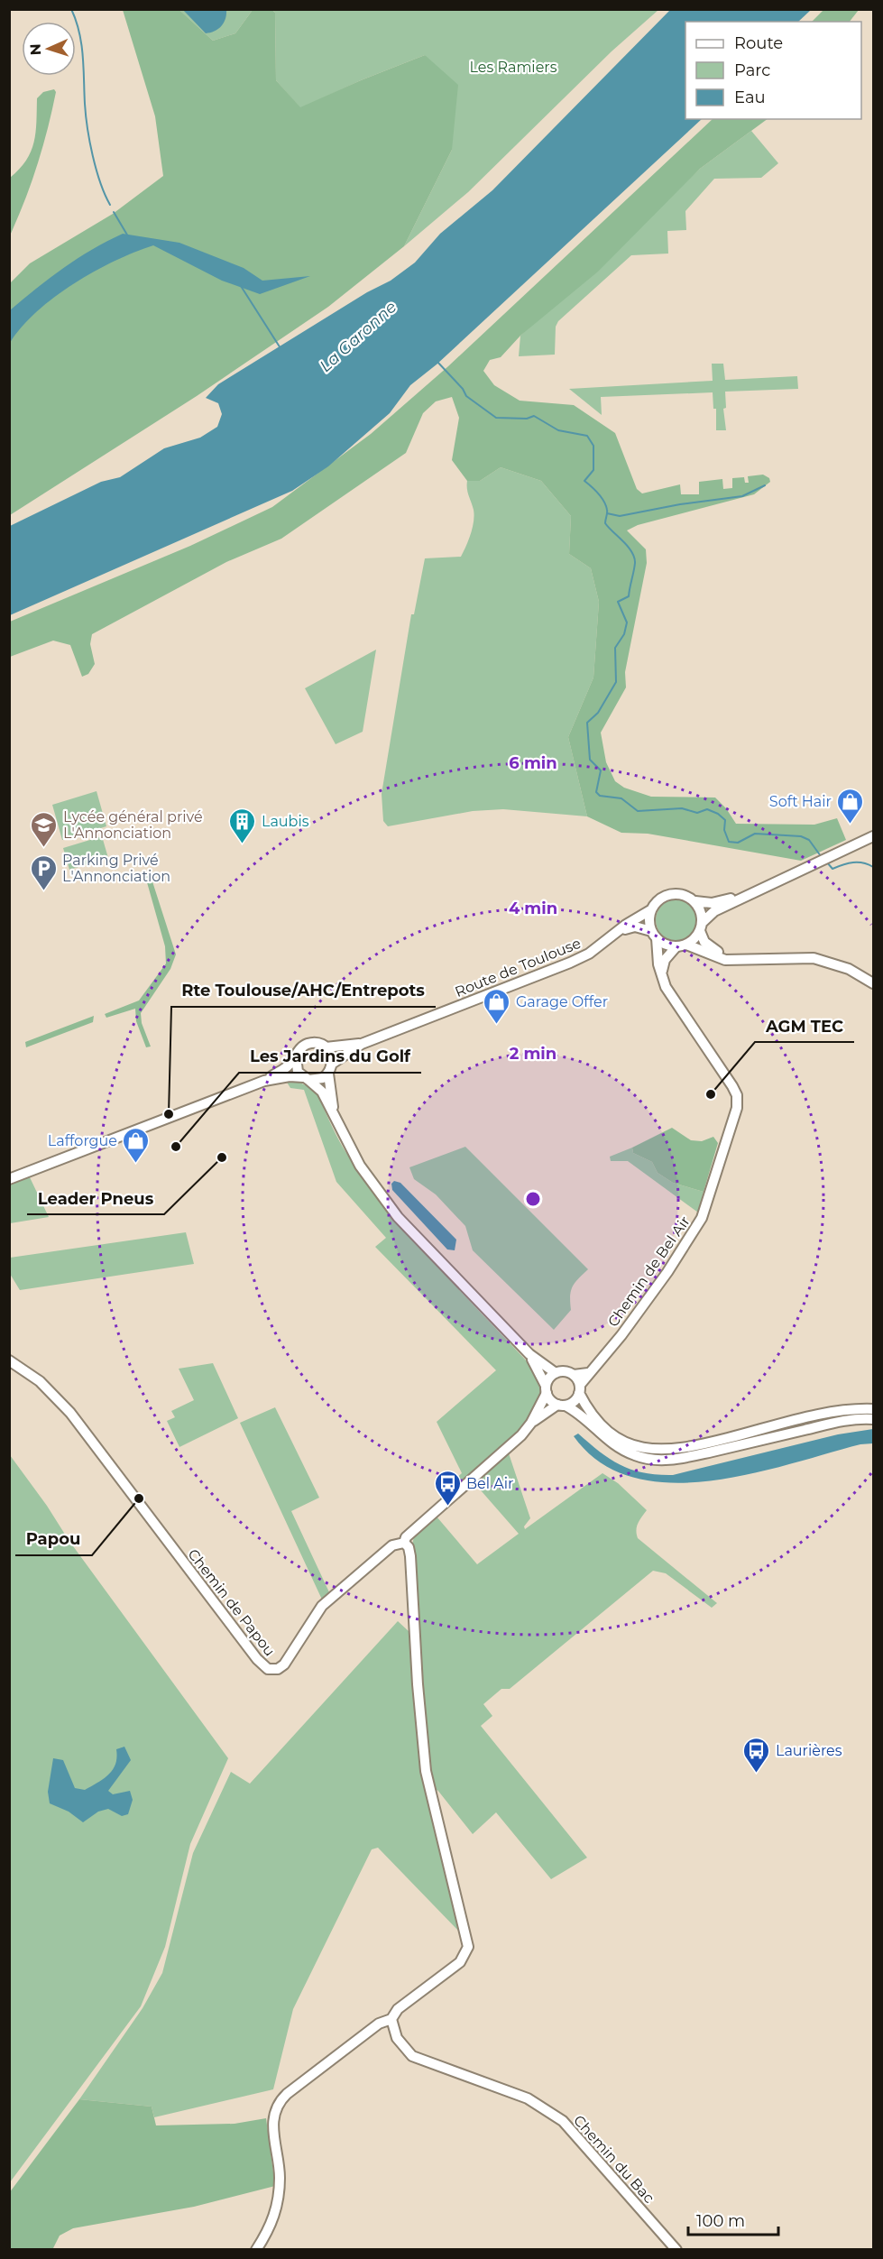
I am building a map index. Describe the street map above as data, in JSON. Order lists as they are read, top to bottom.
{
  "streets": {
    "street": [
      "Route de Toulouse",
      "Chemin de Bel Air",
      "Chemin de Papou",
      "Chemin du Bac"
    ]
  },
  "crossings": [
    ["Route de Toulouse", "Chemin de Bel Air"]
  ],
  "water": ["La Garonne"],
  "parks": ["Les Ramiers"],
  "places": {
    "shop": ["Soft Hair", "Garage Offer", "Lafforgue"],
    "building": ["Laubis"],
    "school or university": ["Lycée général privé L'Annonciation"],
    "parking": ["Parking Privé L'Annonciation"],
    "other": [
      "AGM TEC",
      "Rte Toulouse/AHC/Entrepots",
      "Les Jardins du Golf",
      "Leader Pneus",
      "Papou"
    ],
    "bus stop": ["Bel Air", "Laurières"]
  },
  "legend": ["Route", "Parc", "Eau"],
  "scale_bar": "100 m",
  "north": "left",
  "rings": ["6 min", "4 min", "2 min"]
}
